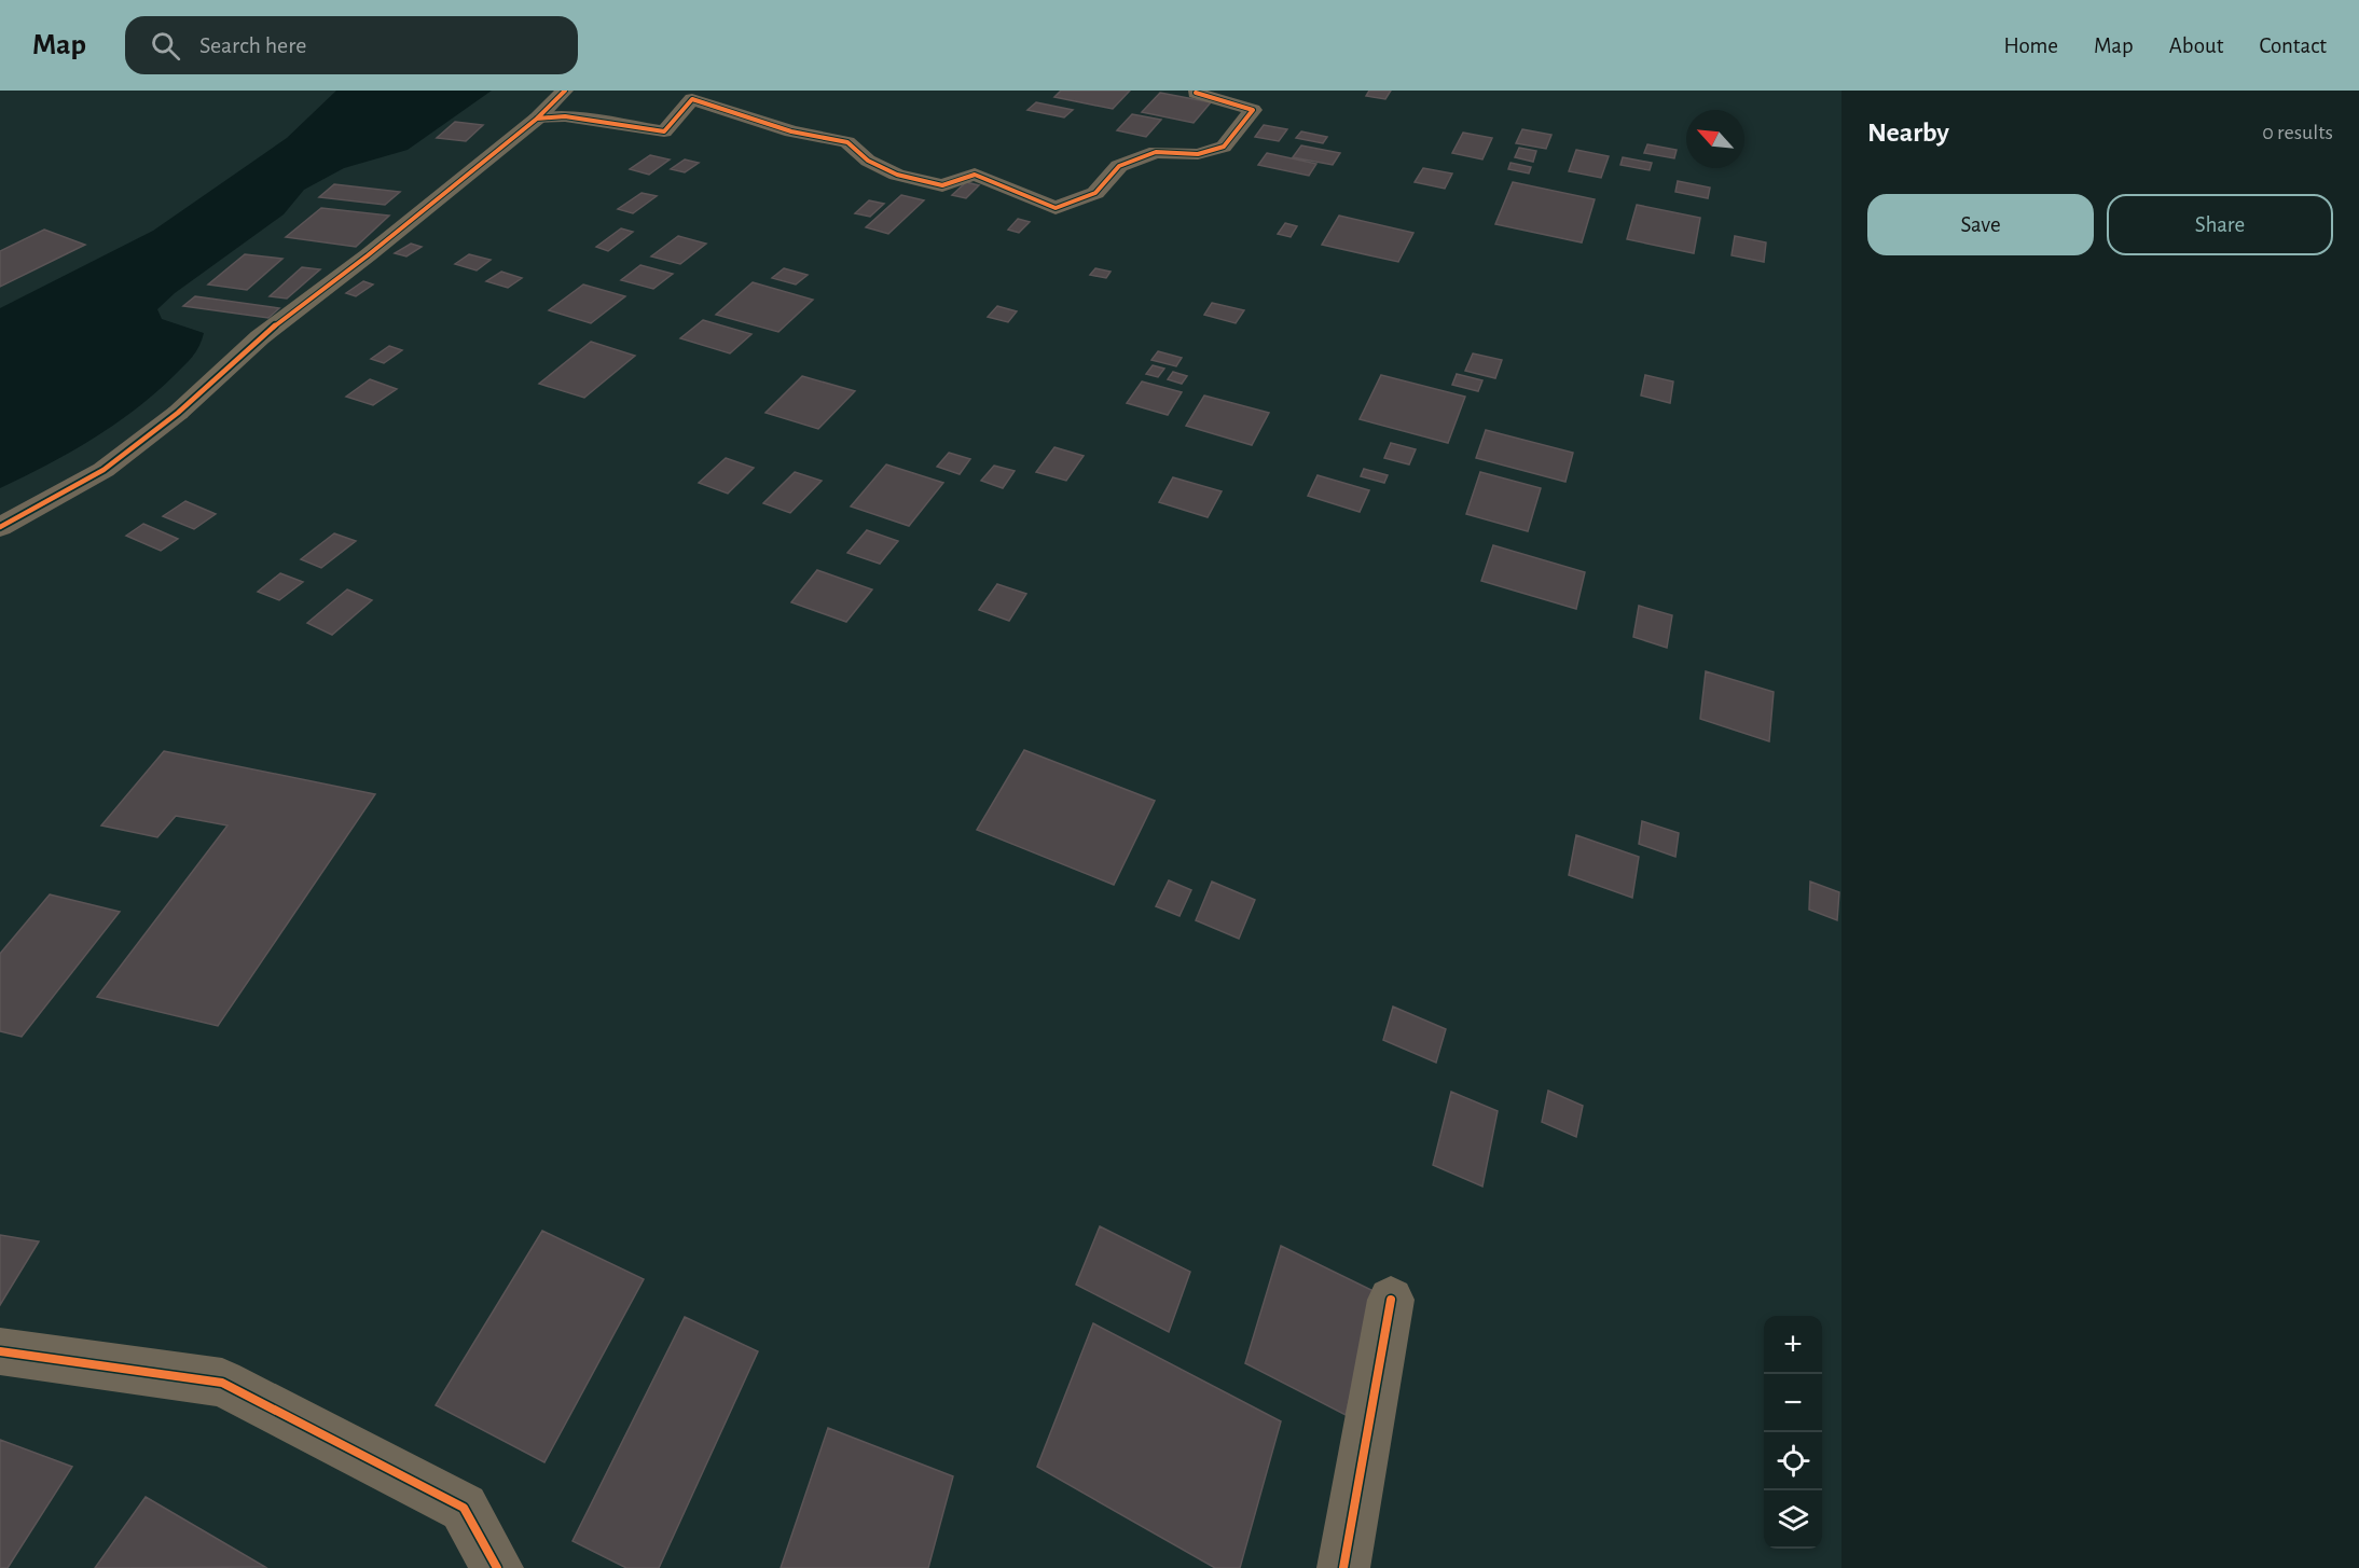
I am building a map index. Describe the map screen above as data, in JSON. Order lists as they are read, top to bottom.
{
  "north": "top left",
  "page": {
    "header": "Map",
    "search": "Search here",
    "nav": [
      "Home",
      "Map",
      "About",
      "Contact"
    ],
    "heading": ["Nearby", "0 results"],
    "buttons": ["Save", "Share"],
    "map_buttons": ["+", "−"]
  }
}
